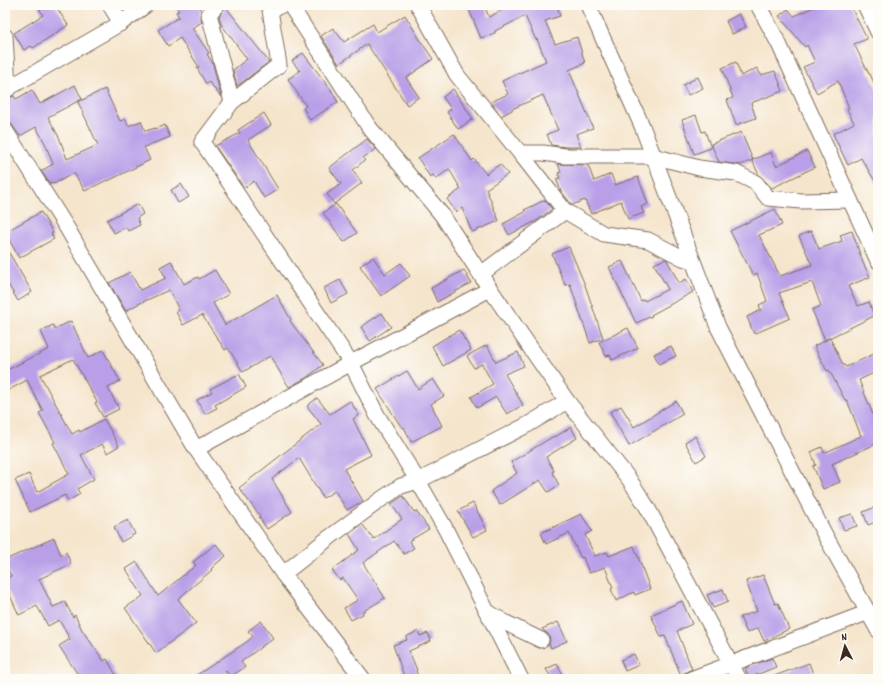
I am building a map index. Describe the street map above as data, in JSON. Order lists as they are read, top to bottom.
{
  "north": "top"
}
